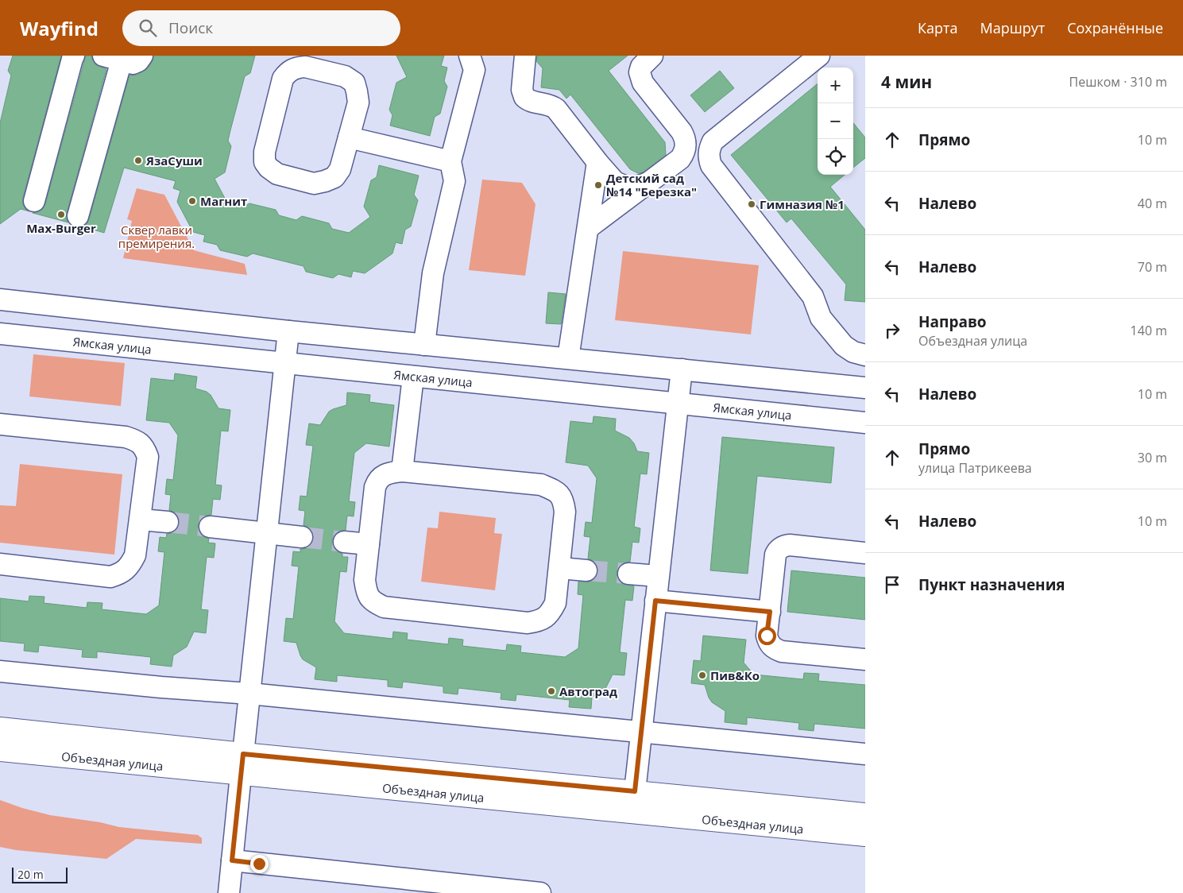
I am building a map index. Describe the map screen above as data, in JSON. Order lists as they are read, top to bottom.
{
  "streets": {
    "main road": ["Объездная улица"],
    "street": ["Ямская улица"]
  },
  "parks": ["Сквер лавки премирения."],
  "places": [
    "ЯзаСуши",
    "Детский сад №14 \"Березка\"",
    "Магнит",
    "Гимназия №1",
    "Max-Burger",
    "Пив&Ко",
    "Автоград"
  ],
  "scale_bar": "20 m",
  "page": {
    "header": "Wayfind",
    "search": "Поиск",
    "nav": ["Карта", "Маршрут", "Сохранённые"],
    "heading": ["4 мин", "Пешком · 310 m"],
    "map_buttons": ["+", "−"],
    "list": [
      ["Прямо", "10 m"],
      ["Налево", "40 m"],
      ["Налево", "70 m"],
      ["Направо", "Объездная улица", "140 m"],
      ["Налево", "10 m"],
      ["Прямо", "улица Патрикеева", "30 m"],
      ["Налево", "10 m"],
      "Пункт назначения"
    ],
    "scale": "20 m"
  }
}
